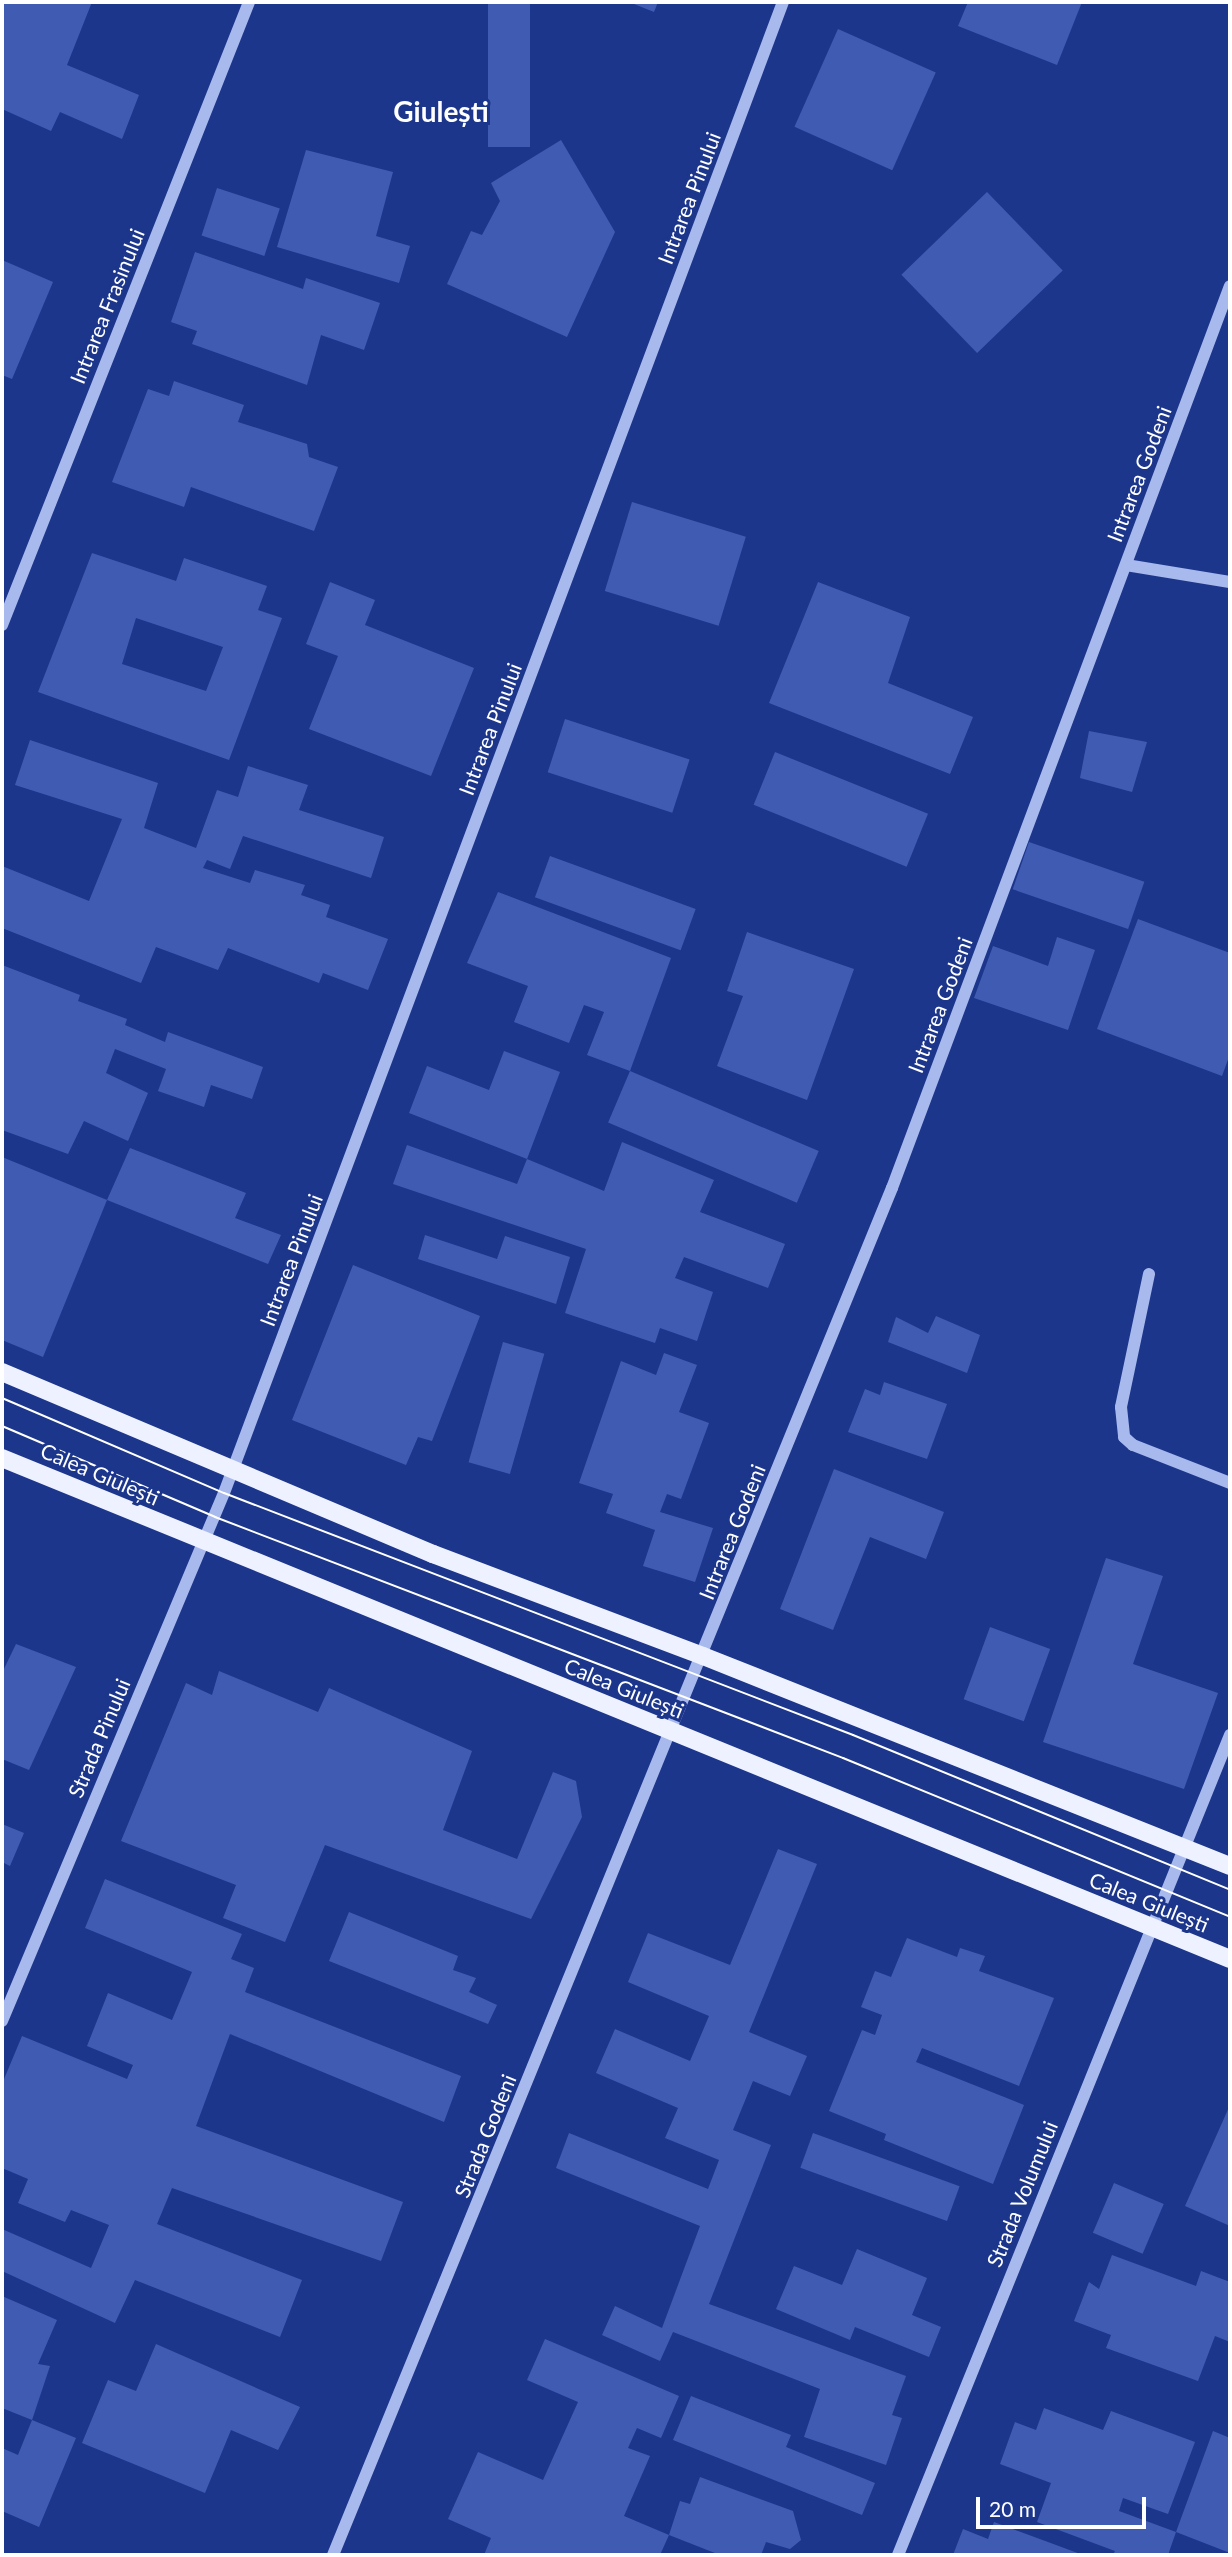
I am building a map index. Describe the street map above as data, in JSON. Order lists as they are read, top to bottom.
{
  "streets": {
    "main road": ["Calea Giulești"],
    "street": [
      "Intrarea Pinului",
      "Intrarea Frasinului",
      "Intrarea Godeni",
      "Strada Pinului",
      "Strada Godeni",
      "Strada Volumului"
    ]
  },
  "crossings": [
    ["Intrarea Pinului", "Strada Pinului"],
    ["Intrarea Godeni", "Calea Giulești"],
    ["Intrarea Godeni", "Strada Godeni"],
    ["Calea Giulești", "Strada Pinului"],
    ["Calea Giulești", "Strada Godeni"],
    ["Calea Giulești", "Strada Volumului"]
  ],
  "districts": ["Giulești"],
  "scale_bar": "20 m"
}
